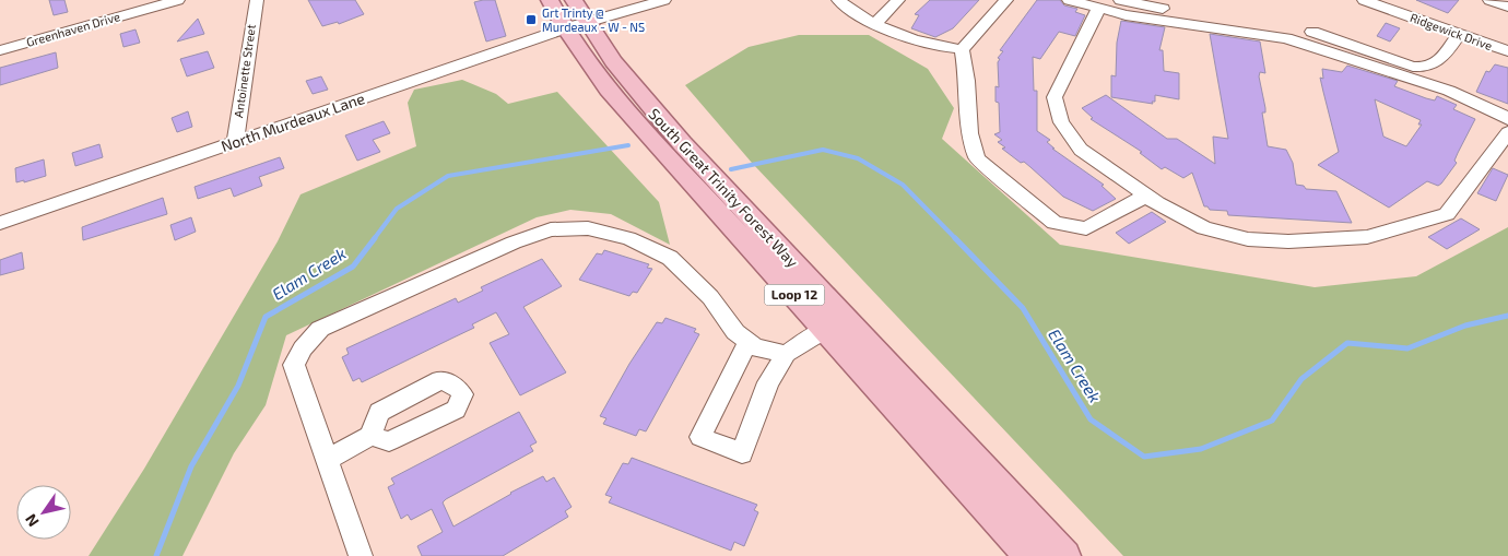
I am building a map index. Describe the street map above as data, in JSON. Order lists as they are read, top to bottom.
{
  "streets": {
    "main road": ["South Great Trinity Forest Way", "Loop 12"],
    "street": [
      "Greenhaven Drive",
      "Ridgewick Drive",
      "Antoinette Street",
      "North Murdeaux Lane"
    ]
  },
  "crossings": [
    ["Antoinette Street", "North Murdeaux Lane"],
    ["North Murdeaux Lane", "South Great Trinity Forest Way"]
  ],
  "water": ["Elam Creek"],
  "places": {
    "transit": ["Grt Trinty @ Murdeaux - W - NS"]
  },
  "north": "bottom left"
}
